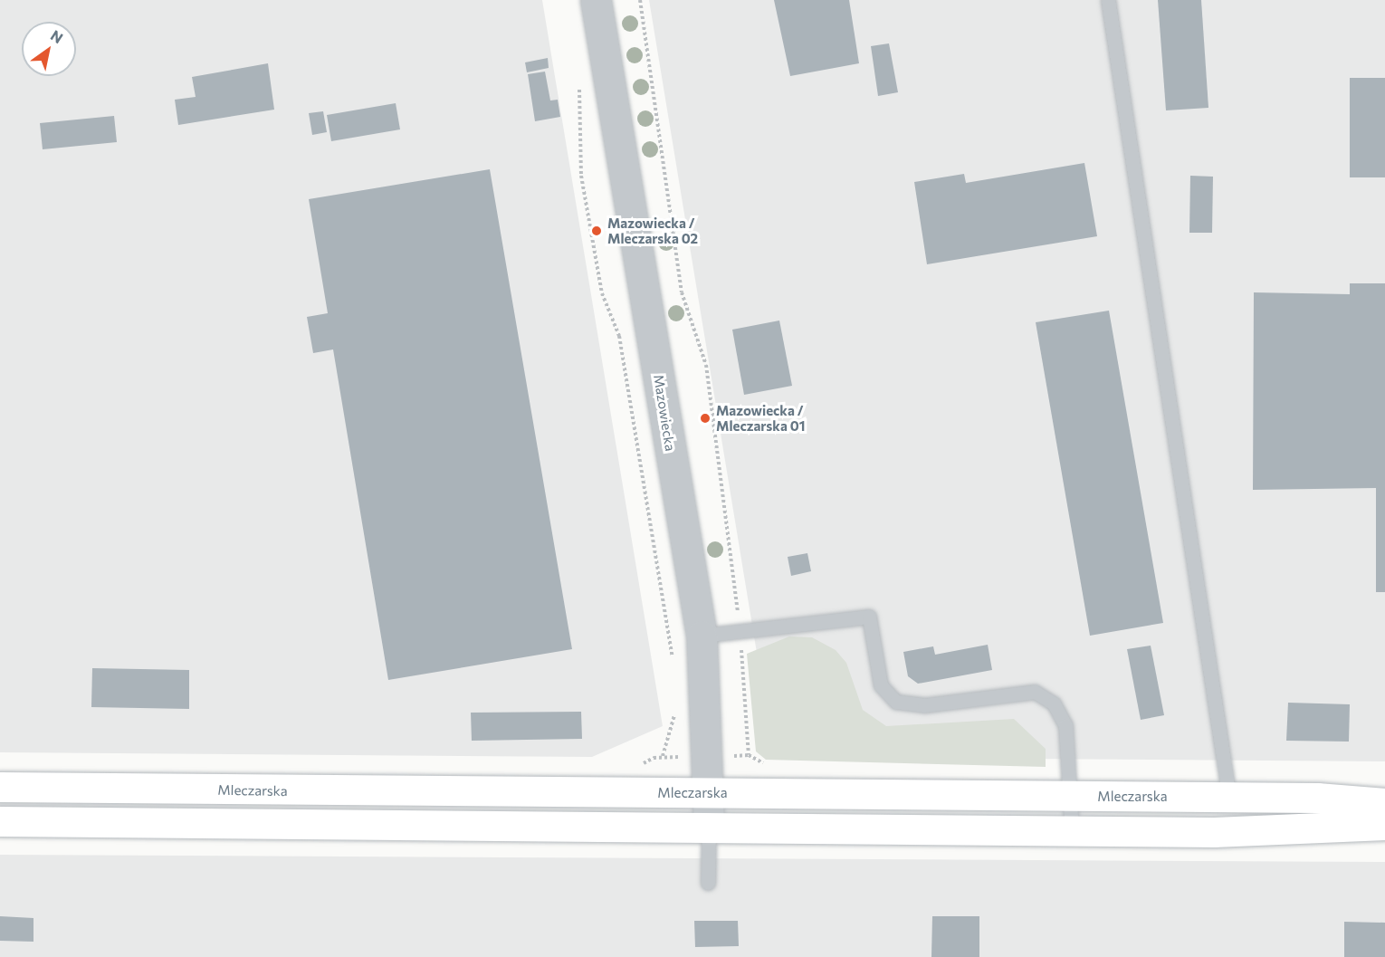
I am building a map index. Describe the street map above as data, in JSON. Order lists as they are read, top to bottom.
{
  "streets": {
    "main road": ["Mleczarska"],
    "street": ["Mazowiecka"]
  },
  "crossings": [
    ["Mazowiecka", "Mleczarska"]
  ],
  "places": ["Mazowiecka / Mleczarska 02", "Mazowiecka / Mleczarska 01"],
  "north": "top right"
}
